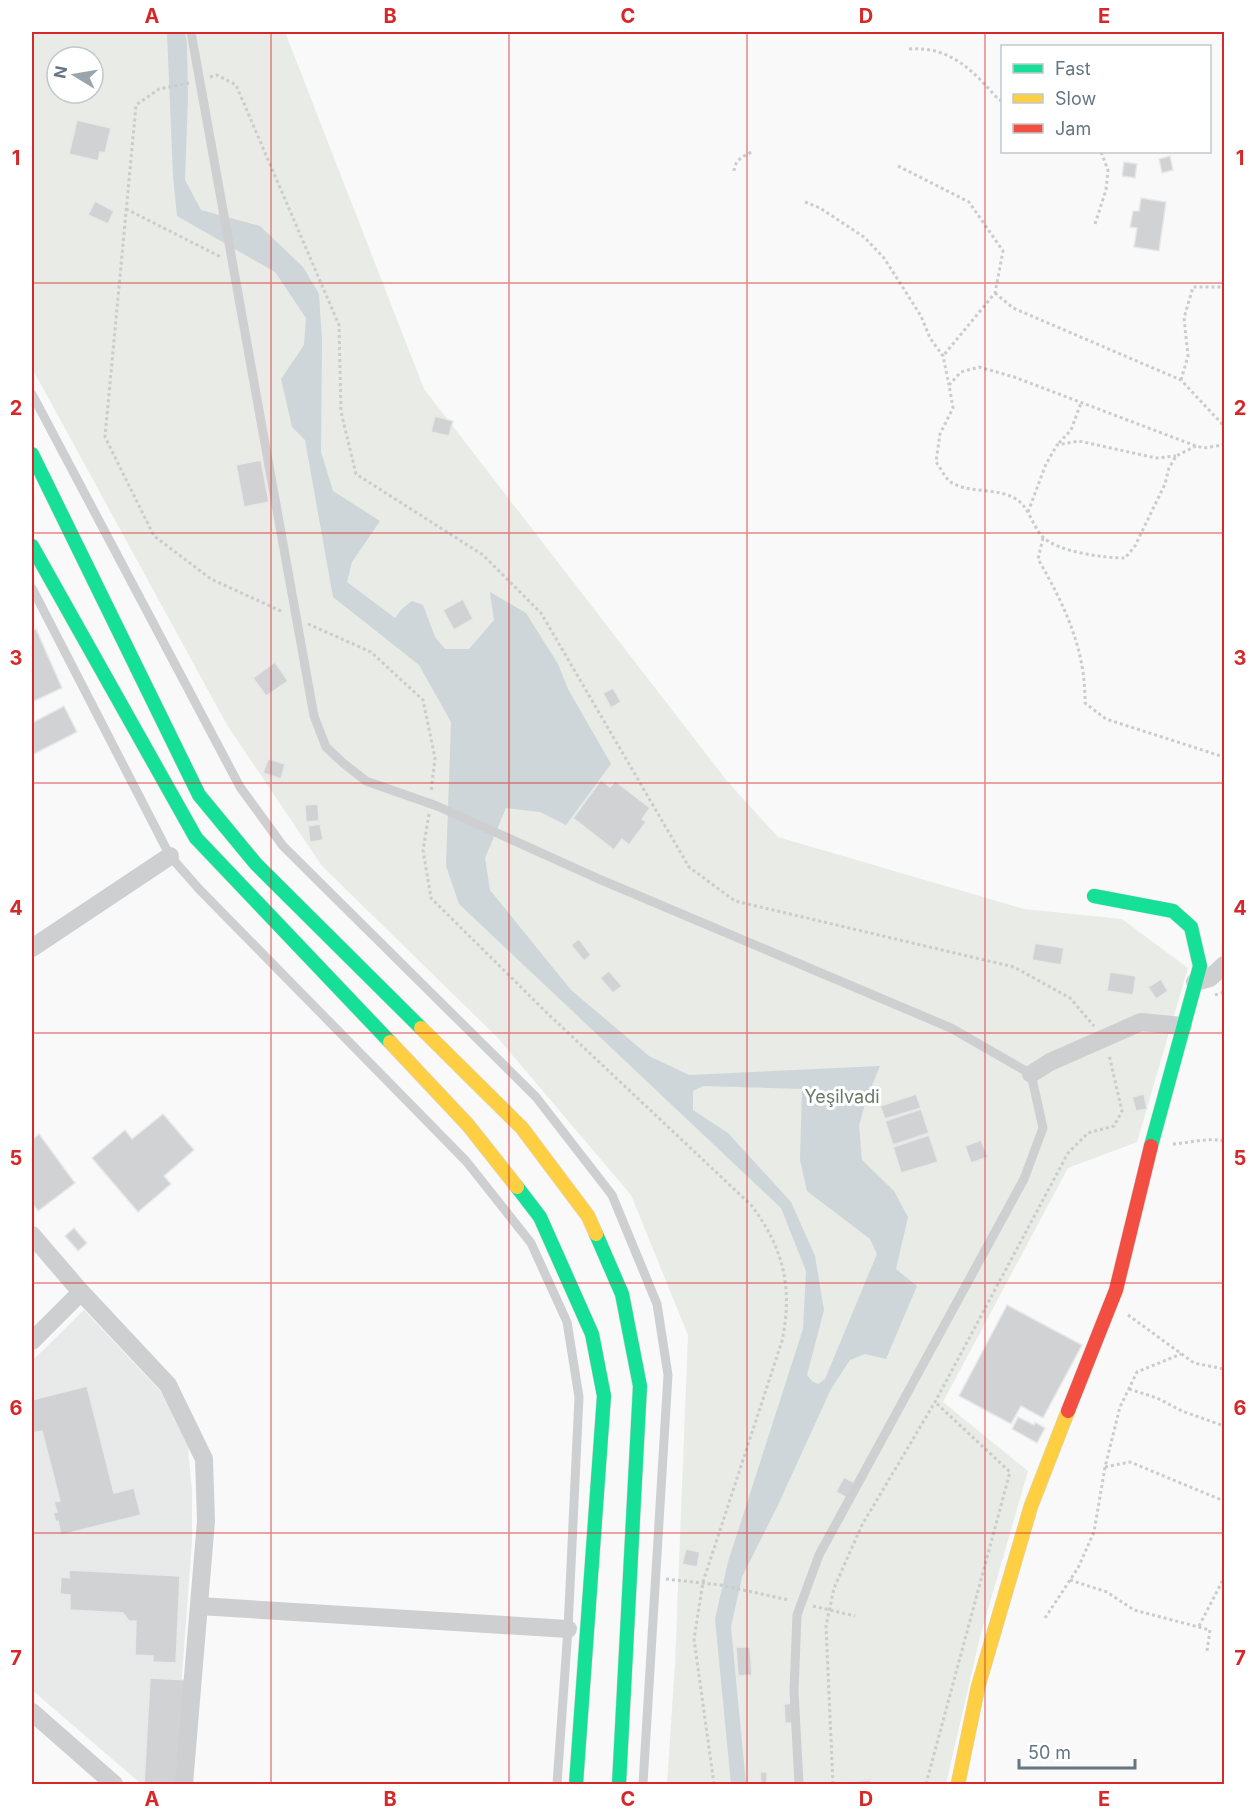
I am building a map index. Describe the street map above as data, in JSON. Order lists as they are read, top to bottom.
{
  "parks": ["Yeşilvadi"],
  "legend": ["Fast", "Slow", "Jam"],
  "scale_bar": "50 m",
  "north": "left",
  "grid": {
    "columns": [
      "A",
      "B",
      "C",
      "D",
      "E"
    ],
    "rows": [
      "1",
      "2",
      "3",
      "4",
      "5",
      "6",
      "7"
    ]
  }
}
